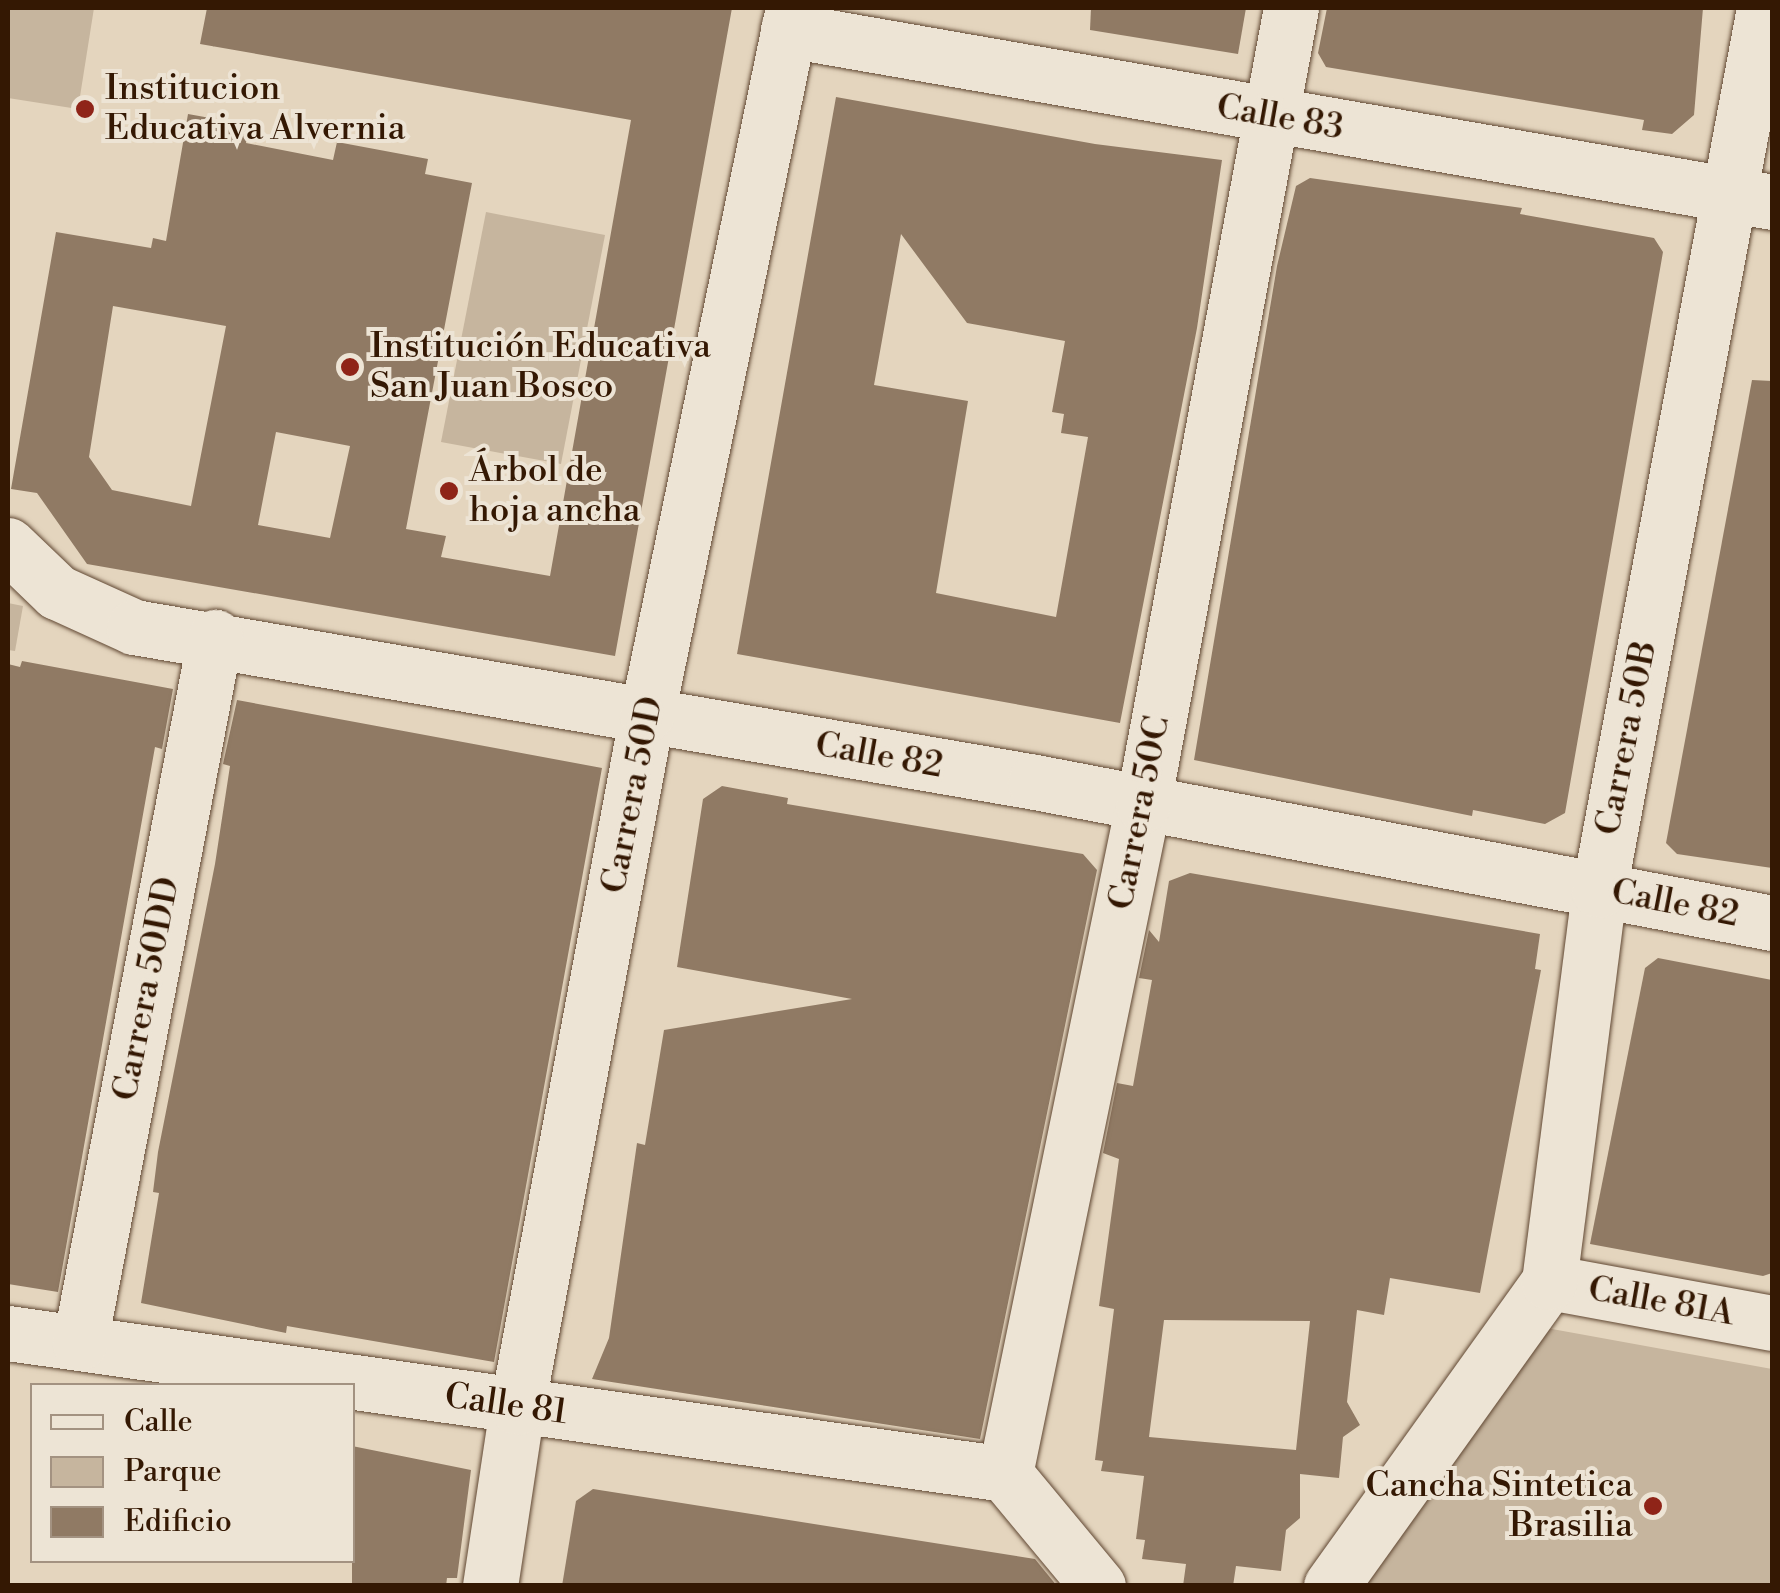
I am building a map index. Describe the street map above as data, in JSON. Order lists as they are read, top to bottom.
{
  "streets": {
    "street": [
      "Calle 83",
      "Carrera 50B",
      "Calle 82",
      "Carrera 50D",
      "Carrera 50C",
      "Carrera 50DD",
      "Calle 81A",
      "Calle 81"
    ]
  },
  "crossings": [
    ["Calle 83", "Carrera 50B"],
    ["Calle 83", "Carrera 50D"],
    ["Calle 83", "Carrera 50C"],
    ["Carrera 50B", "Calle 82"],
    ["Carrera 50B", "Calle 81A"],
    ["Calle 82", "Carrera 50D"],
    ["Calle 82", "Carrera 50C"],
    ["Calle 82", "Carrera 50DD"],
    ["Carrera 50D", "Calle 81"],
    ["Carrera 50C", "Calle 81"],
    ["Carrera 50DD", "Calle 81"]
  ],
  "places": [
    "Institucion Educativa Alvernia",
    "Institución Educativa San Juan Bosco",
    "Árbol de hoja ancha",
    "Cancha Sintetica Brasilia"
  ],
  "legend": ["Calle", "Parque", "Edificio"]
}
